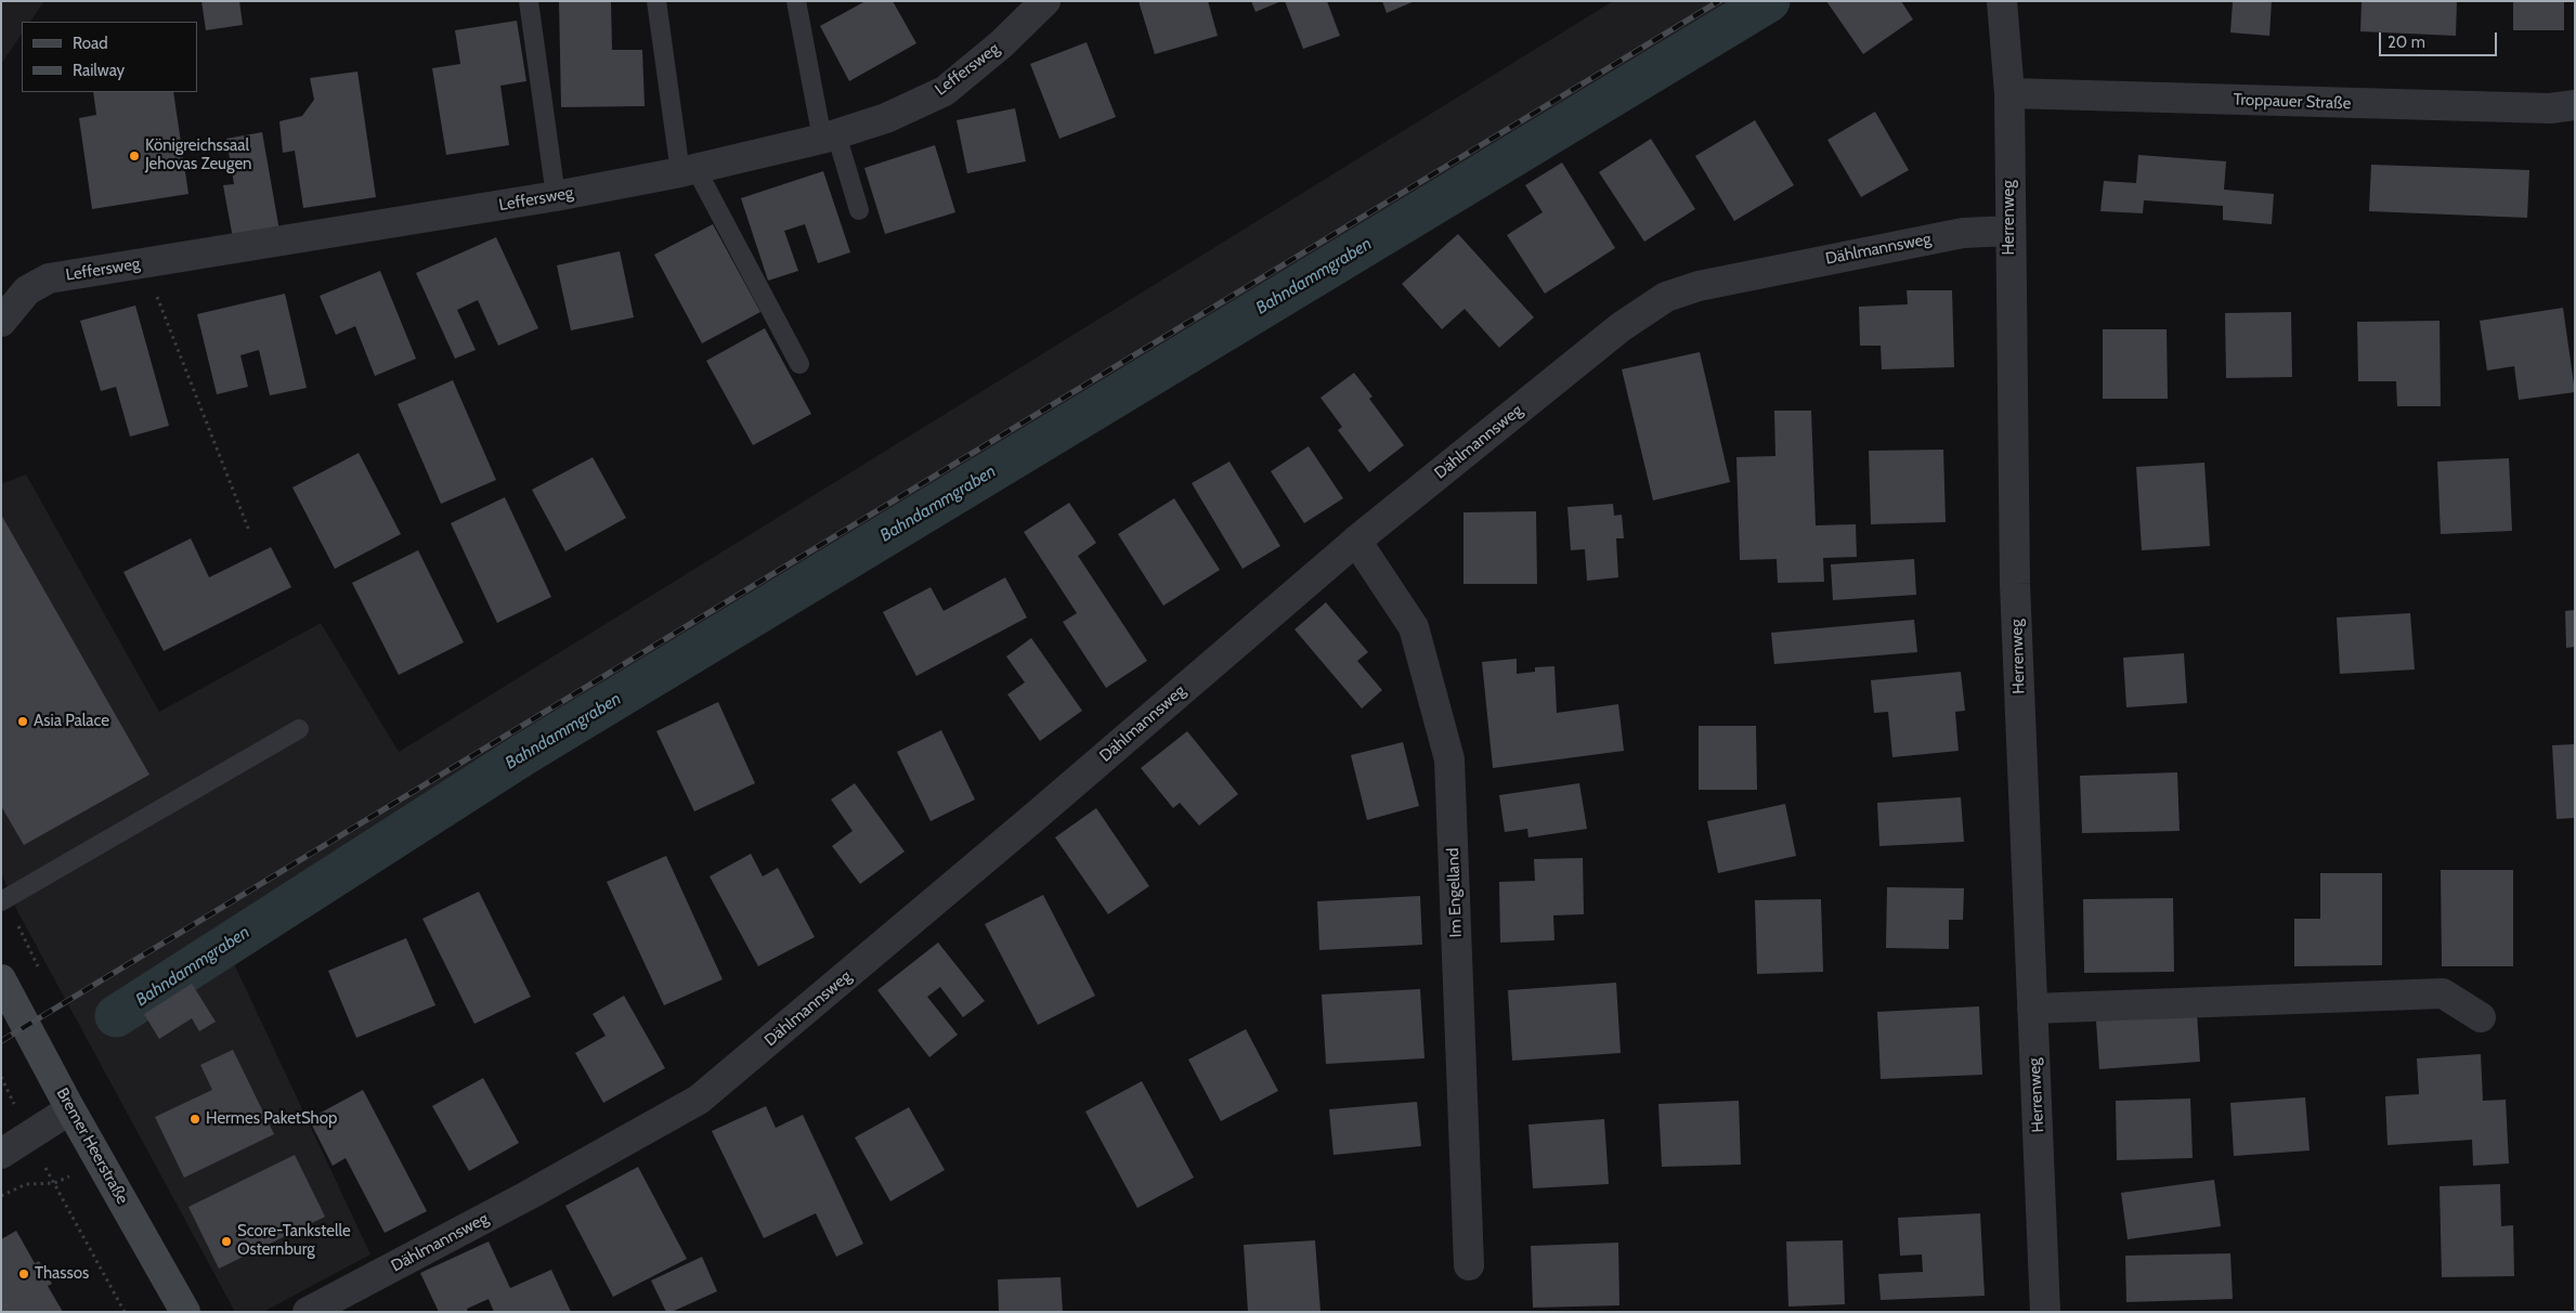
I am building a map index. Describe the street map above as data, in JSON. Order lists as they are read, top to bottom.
{
  "streets": {
    "street": [
      "Leffersweg",
      "Troppauer Straße",
      "Herrenweg",
      "Dählmannsweg",
      "Im Engelland",
      "Bremer Heerstraße"
    ]
  },
  "crossings": [
    ["Troppauer Straße", "Herrenweg"],
    ["Herrenweg", "Dählmannsweg"],
    ["Dählmannsweg", "Im Engelland"]
  ],
  "water": ["Bahndammgraben"],
  "places": [
    "Königreichssaal Jehovas Zeugen",
    "Asia Palace",
    "Hermes PaketShop",
    "Score-Tankstelle Osternburg",
    "Thassos"
  ],
  "legend": ["Road", "Railway"],
  "scale_bar": "20 m"
}
